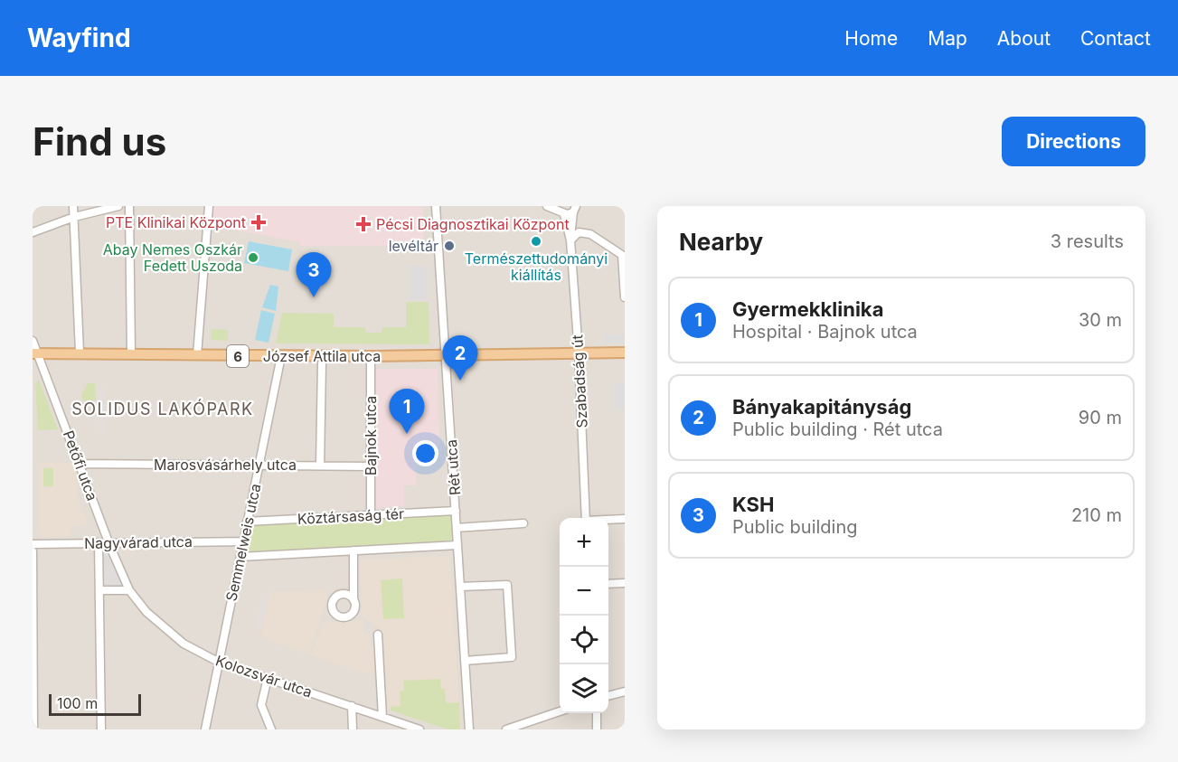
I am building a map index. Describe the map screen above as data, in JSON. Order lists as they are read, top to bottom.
{
  "streets": {
    "main road": ["6", "József Attila utca"],
    "street": [
      "Szabadság út",
      "Bajnok utca",
      "Marosvásárhely utca",
      "Petőfi utca",
      "Rét utca",
      "Köztársaság tér",
      "Nagyvárad utca",
      "Semmelweis utca",
      "Kolozsvár utca"
    ]
  },
  "crossings": [
    ["6", "József Attila utca"],
    ["6", "Szabadság út"],
    ["József Attila utca", "Szabadság út"],
    ["József Attila utca", "Bajnok utca"],
    ["József Attila utca", "Petőfi utca"],
    ["József Attila utca", "Rét utca"],
    ["József Attila utca", "Semmelweis utca"],
    ["Bajnok utca", "Marosvásárhely utca"],
    ["Bajnok utca", "Köztársaság tér"],
    ["Marosvásárhely utca", "Petőfi utca"],
    ["Marosvásárhely utca", "Semmelweis utca"],
    ["Petőfi utca", "Nagyvárad utca"],
    ["Petőfi utca", "Kolozsvár utca"],
    ["Rét utca", "Köztársaság tér"],
    ["Köztársaság tér", "Semmelweis utca"],
    ["Nagyvárad utca", "Semmelweis utca"],
    ["Semmelweis utca", "Kolozsvár utca"]
  ],
  "districts": ["SOLIDUS LAKÓPARK"],
  "places": {
    "health": ["PTE Klinikai Központ", "Pécsi Diagnosztikai Központ"],
    "other": ["Természettudományi kiállítás", "levéltár", "Abay Nemes Oszkár Fedett Uszoda"]
  },
  "scale_bar": "100 m",
  "page": {
    "header": "Wayfind",
    "nav": [
      "Home",
      "Map",
      "About",
      "Contact"
    ],
    "buttons": "Directions",
    "title": "Find us",
    "heading": ["Nearby", "3 results"],
    "pins": ["3", "2", "1"],
    "list": [
      {
        "mark": "1",
        "name": "Gyermekklinika",
        "note": "Hospital · Bajnok utca",
        "value": "30 m"
      },
      {
        "mark": "2",
        "name": "Bányakapitányság",
        "note": "Public building · Rét utca",
        "value": "90 m"
      },
      {
        "mark": "3",
        "name": "KSH",
        "note": "Public building",
        "value": "210 m"
      }
    ],
    "map_buttons": ["+", "−"],
    "scale": "100 m"
  }
}
